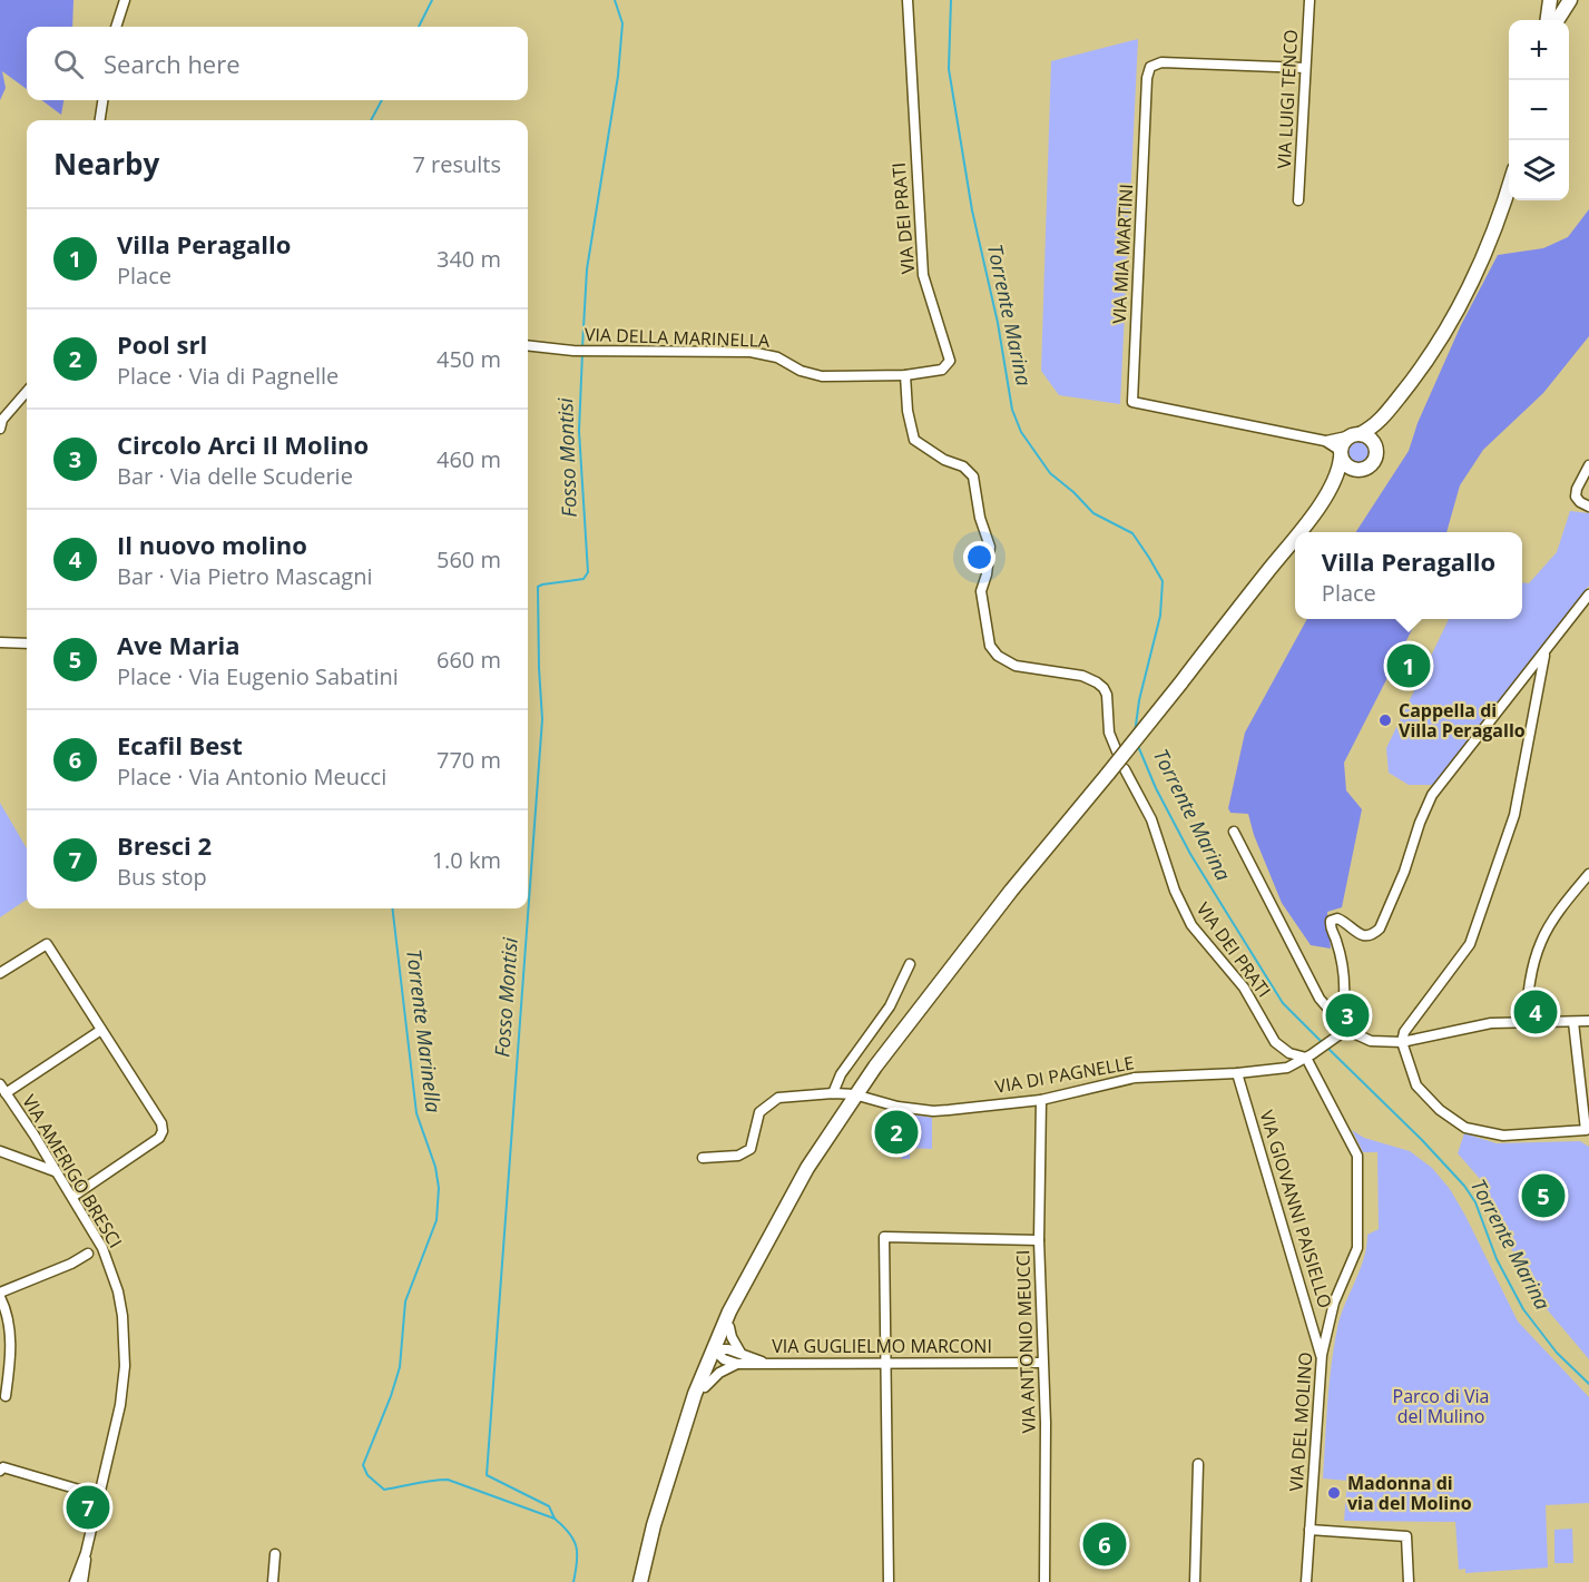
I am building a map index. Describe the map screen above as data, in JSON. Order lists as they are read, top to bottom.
{
  "streets": {
    "street": [
      "VIA LUIGI TENCO",
      "VIA DEI PRATI",
      "VIA MIA MARTINI",
      "VIA DELLA MARINELLA",
      "VIA DI PAGNELLE",
      "VIA AMERIGO BRESCI",
      "VIA GIOVANNI PAISIELLO",
      "VIA ANTONIO MEUCCI",
      "VIA GUGLIELMO MARCONI",
      "VIA DEL MOLINO"
    ]
  },
  "crossings": [
    ["VIA LUIGI TENCO", "VIA MIA MARTINI"],
    ["VIA DEI PRATI", "VIA DELLA MARINELLA"],
    ["VIA DEI PRATI", "VIA DI PAGNELLE"],
    ["VIA DEI PRATI", "VIA DEL MOLINO"],
    ["VIA DI PAGNELLE", "VIA GIOVANNI PAISIELLO"],
    ["VIA DI PAGNELLE", "VIA ANTONIO MEUCCI"],
    ["VIA DI PAGNELLE", "VIA DEL MOLINO"],
    ["VIA GIOVANNI PAISIELLO", "VIA DEL MOLINO"],
    ["VIA ANTONIO MEUCCI", "VIA GUGLIELMO MARCONI"]
  ],
  "water": ["Torrente Marina", "Fosso Montisi", "Torrente Marinella"],
  "parks": ["Parco di Via del Mulino"],
  "places": ["Cappella di Villa Peragallo", "Madonna di via del Molino"],
  "page": {
    "map_buttons": ["+", "−"],
    "search": "Search here",
    "heading": ["Nearby", "7 results"],
    "list": [
      {
        "mark": "1",
        "name": "Villa Peragallo",
        "note": "Place",
        "value": "340 m"
      },
      {
        "mark": "2",
        "name": "Pool srl",
        "note": "Place · Via di Pagnelle",
        "value": "450 m"
      },
      {
        "mark": "3",
        "name": "Circolo Arci Il Molino",
        "note": "Bar · Via delle Scuderie",
        "value": "460 m"
      },
      {
        "mark": "4",
        "name": "Il nuovo molino",
        "note": "Bar · Via Pietro Mascagni",
        "value": "560 m"
      },
      {
        "mark": "5",
        "name": "Ave Maria",
        "note": "Place · Via Eugenio Sabatini",
        "value": "660 m"
      },
      {
        "mark": "6",
        "name": "Ecafil Best",
        "note": "Place · Via Antonio Meucci",
        "value": "770 m"
      },
      {
        "mark": "7",
        "name": "Bresci 2",
        "note": "Bus stop",
        "value": "1.0 km"
      }
    ],
    "popup": ["Villa Peragallo", "Place"],
    "pins": [
      "1",
      "4",
      "3",
      "2",
      "5",
      "7",
      "6"
    ]
  }
}
